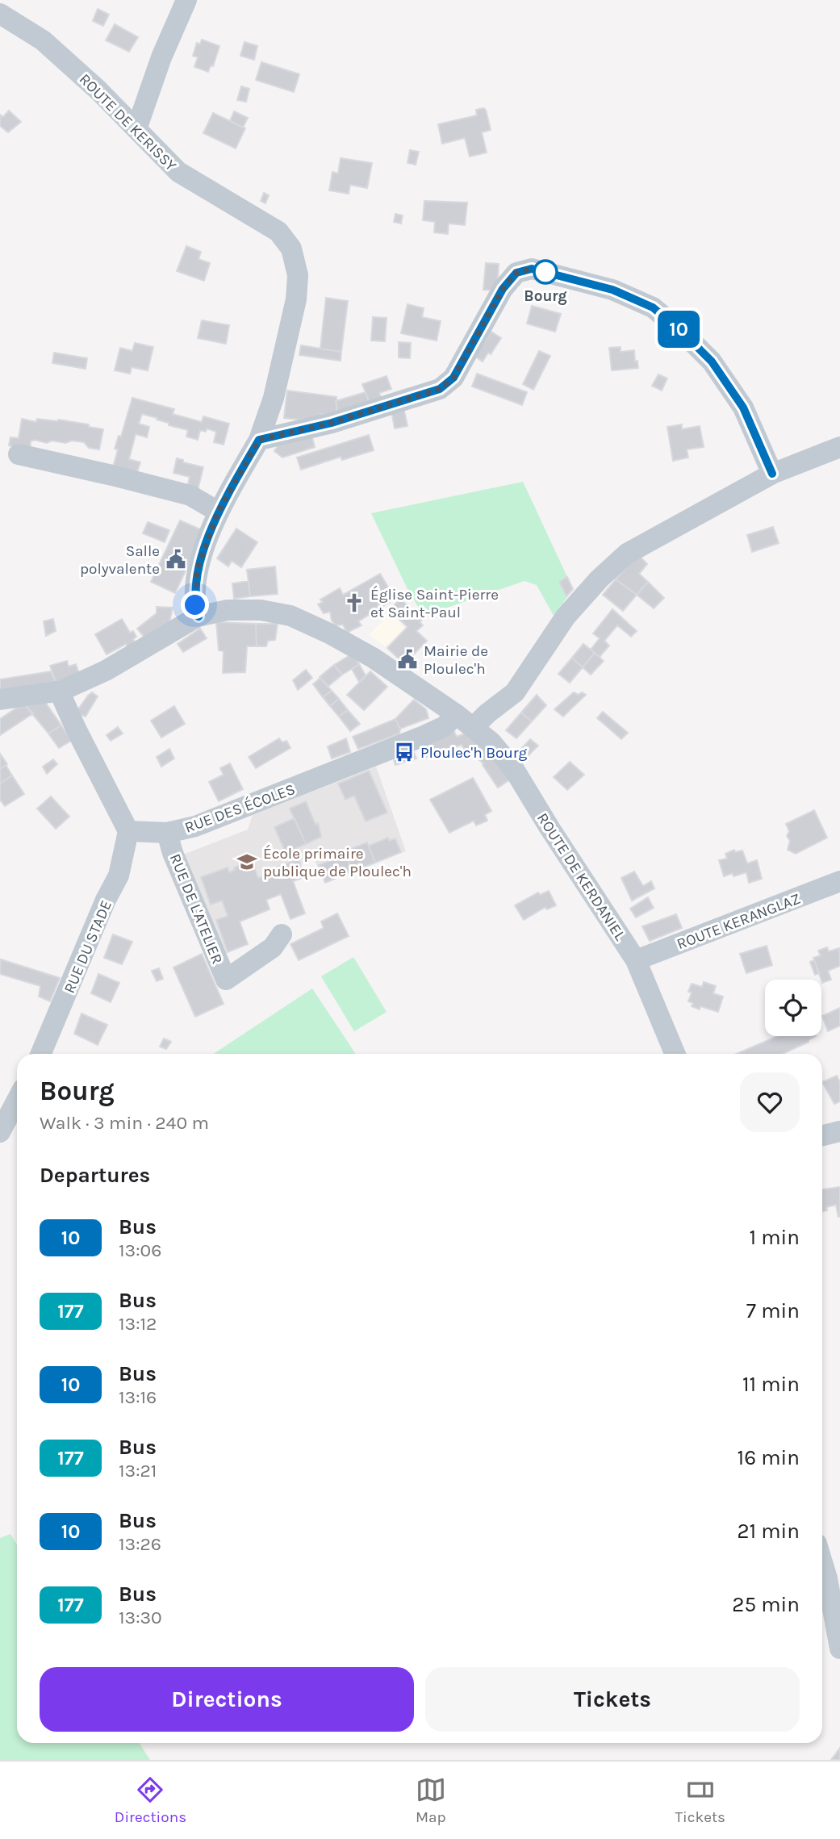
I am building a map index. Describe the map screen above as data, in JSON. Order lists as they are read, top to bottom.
{
  "streets": {
    "street": [
      "ROUTE DE KERISSY",
      "RUE DES ÉCOLES",
      "ROUTE DE KERDANIEL",
      "RUE DE L'ATELIER",
      "ROUTE KERANGLAZ",
      "RUE DU STADE"
    ]
  },
  "crossings": [
    ["ROUTE DE KERISSY", "ROUTE DE KERDANIEL"],
    ["RUE DES ÉCOLES", "ROUTE DE KERDANIEL"],
    ["RUE DES ÉCOLES", "RUE DE L'ATELIER"],
    ["RUE DES ÉCOLES", "RUE DU STADE"],
    ["ROUTE DE KERDANIEL", "ROUTE KERANGLAZ"]
  ],
  "places": {
    "other": ["Bourg"],
    "public building": ["Salle polyvalente", "Mairie de Ploulec'h"],
    "church": ["Église Saint-Pierre et Saint-Paul"],
    "bus stop": ["Ploulec'h Bourg"],
    "school or university": ["École primaire publique de Ploulec'h"]
  },
  "lines": ["bus line 10"],
  "page": {
    "on_map": "10",
    "heading": [
      ["Bourg", "Walk · 3 min · 240 m"],
      "Departures"
    ],
    "list": [
      {
        "mark": "10",
        "name": "Bus",
        "note": "13:06",
        "value": "1 min"
      },
      {
        "mark": "177",
        "name": "Bus",
        "note": "13:12",
        "value": "7 min"
      },
      {
        "mark": "10",
        "name": "Bus",
        "note": "13:16",
        "value": "11 min"
      },
      {
        "mark": "177",
        "name": "Bus",
        "note": "13:21",
        "value": "16 min"
      },
      {
        "mark": "10",
        "name": "Bus",
        "note": "13:26",
        "value": "21 min"
      },
      {
        "mark": "177",
        "name": "Bus",
        "note": "13:30",
        "value": "25 min"
      }
    ],
    "buttons": ["Directions", "Tickets"],
    "tabs": ["Directions", "Map", "Tickets"]
  }
}
